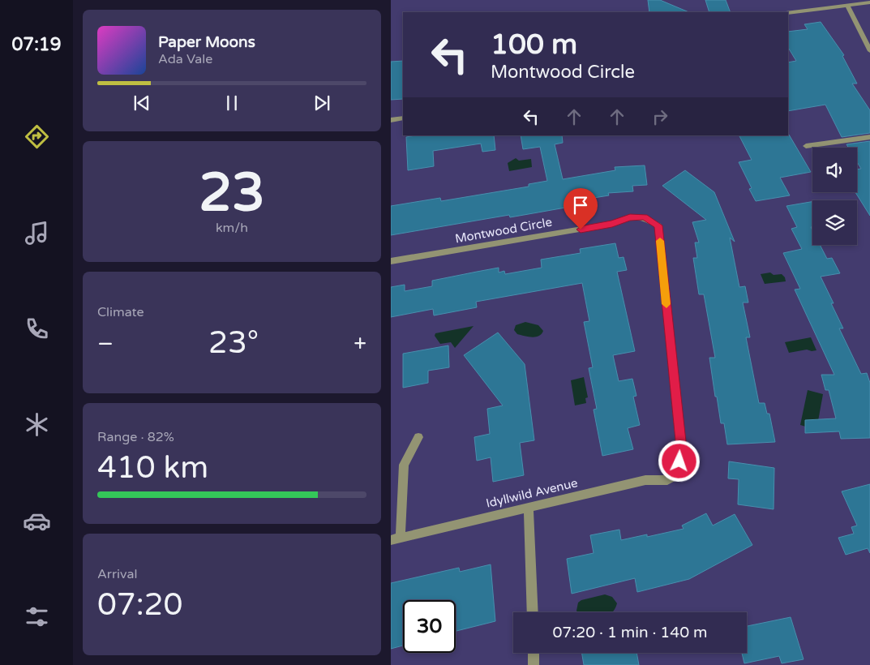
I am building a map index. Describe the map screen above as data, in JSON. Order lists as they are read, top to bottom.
{
  "streets": {
    "street": ["Montwood Circle", "Idyllwild Avenue"]
  },
  "crossings": [
    ["Montwood Circle", "Idyllwild Avenue"]
  ],
  "page": {
    "tabs": "07:19",
    "turn": ["100 m", "Montwood Circle"],
    "song": ["Paper Moons", "Ada Vale"],
    "tile": [
      ["23", "km/h"],
      "Climate",
      ["Range · 82%", "410 km"],
      ["Arrival", "07:20"]
    ],
    "heat": ["−", "23°", "+"],
    "limit": "30",
    "trip": "07:20 · 1 min · 140 m"
  }
}
